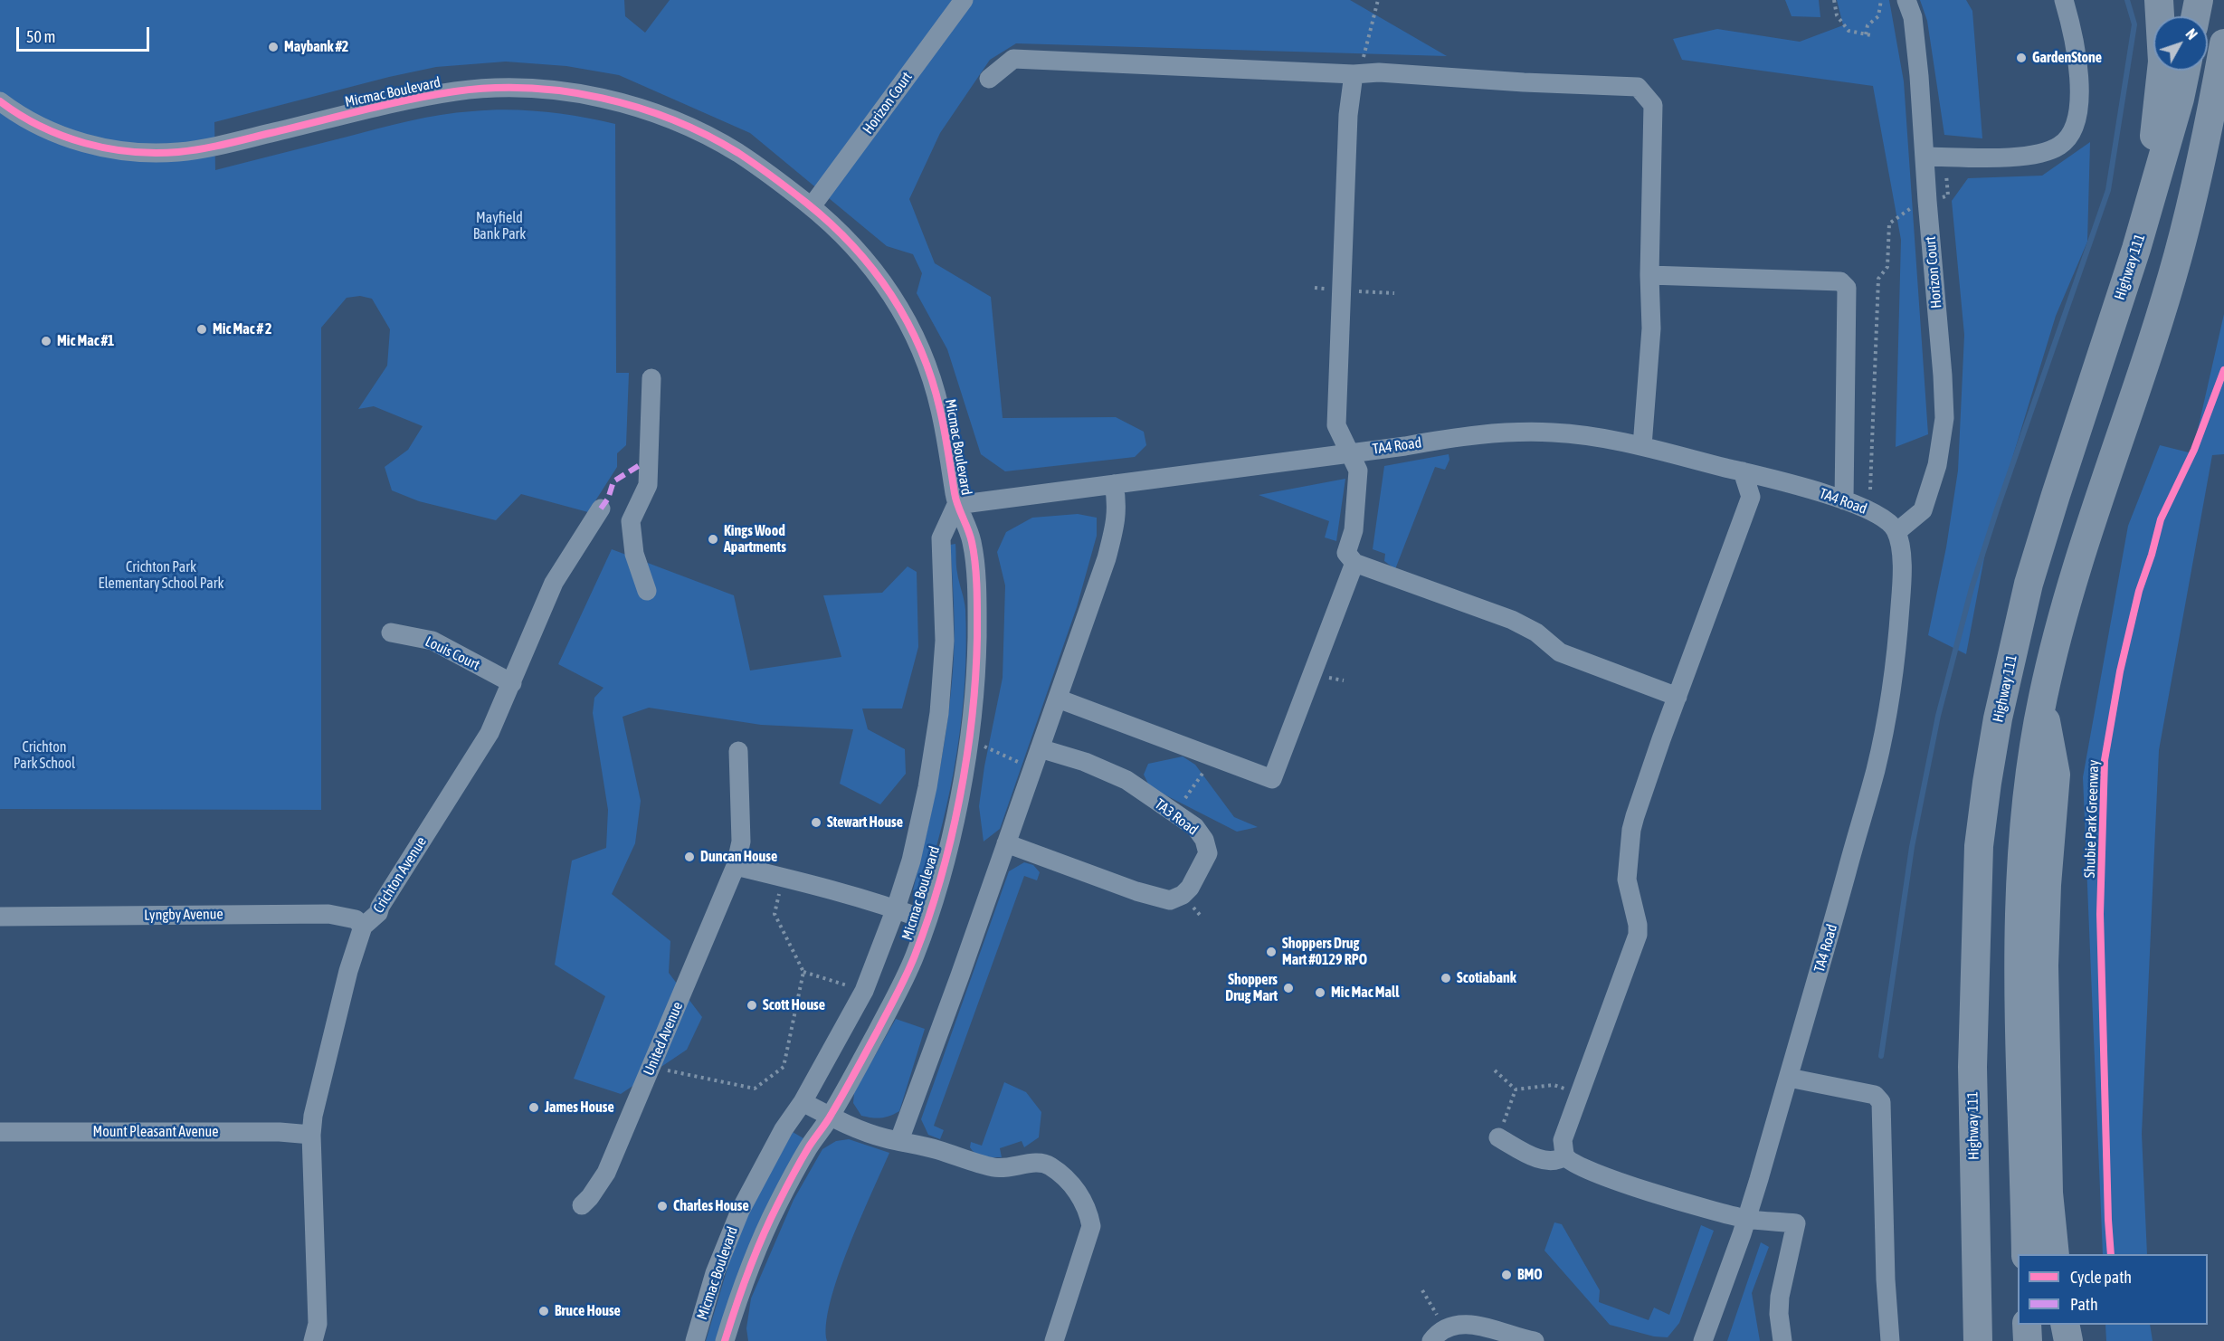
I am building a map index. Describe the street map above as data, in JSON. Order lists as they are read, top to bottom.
{
  "streets": {
    "highway": ["Highway 111"],
    "street": [
      "Micmac Boulevard",
      "Horizon Court",
      "TA4 Road",
      "Louis Court",
      "TA3 Road",
      "Crichton Avenue",
      "Lyngby Avenue",
      "United Avenue",
      "Mount Pleasant Avenue"
    ],
    "cycle path": ["Shubie Park Greenway"]
  },
  "crossings": [
    ["Micmac Boulevard", "Horizon Court"],
    ["Micmac Boulevard", "TA4 Road"],
    ["Horizon Court", "TA4 Road"],
    ["Louis Court", "Crichton Avenue"],
    ["Crichton Avenue", "Lyngby Avenue"],
    ["Crichton Avenue", "Mount Pleasant Avenue"]
  ],
  "parks": ["Mayfield Bank Park", "Crichton Park Elementary School Park", "Crichton Park School"],
  "places": [
    "Maybank #2",
    "GardenStone",
    "Mic Mac # 2",
    "Mic Mac #1",
    "Kings Wood Apartments",
    "Stewart House",
    "Duncan House",
    "Shoppers Drug Mart #0129 RPO",
    "Scotiabank",
    "Shoppers Drug Mart",
    "Mic Mac Mall",
    "Scott House",
    "James House",
    "Charles House",
    "BMO",
    "Bruce House"
  ],
  "legend": ["Cycle path", "Path"],
  "scale_bar": "50 m",
  "north": "top right"
}
